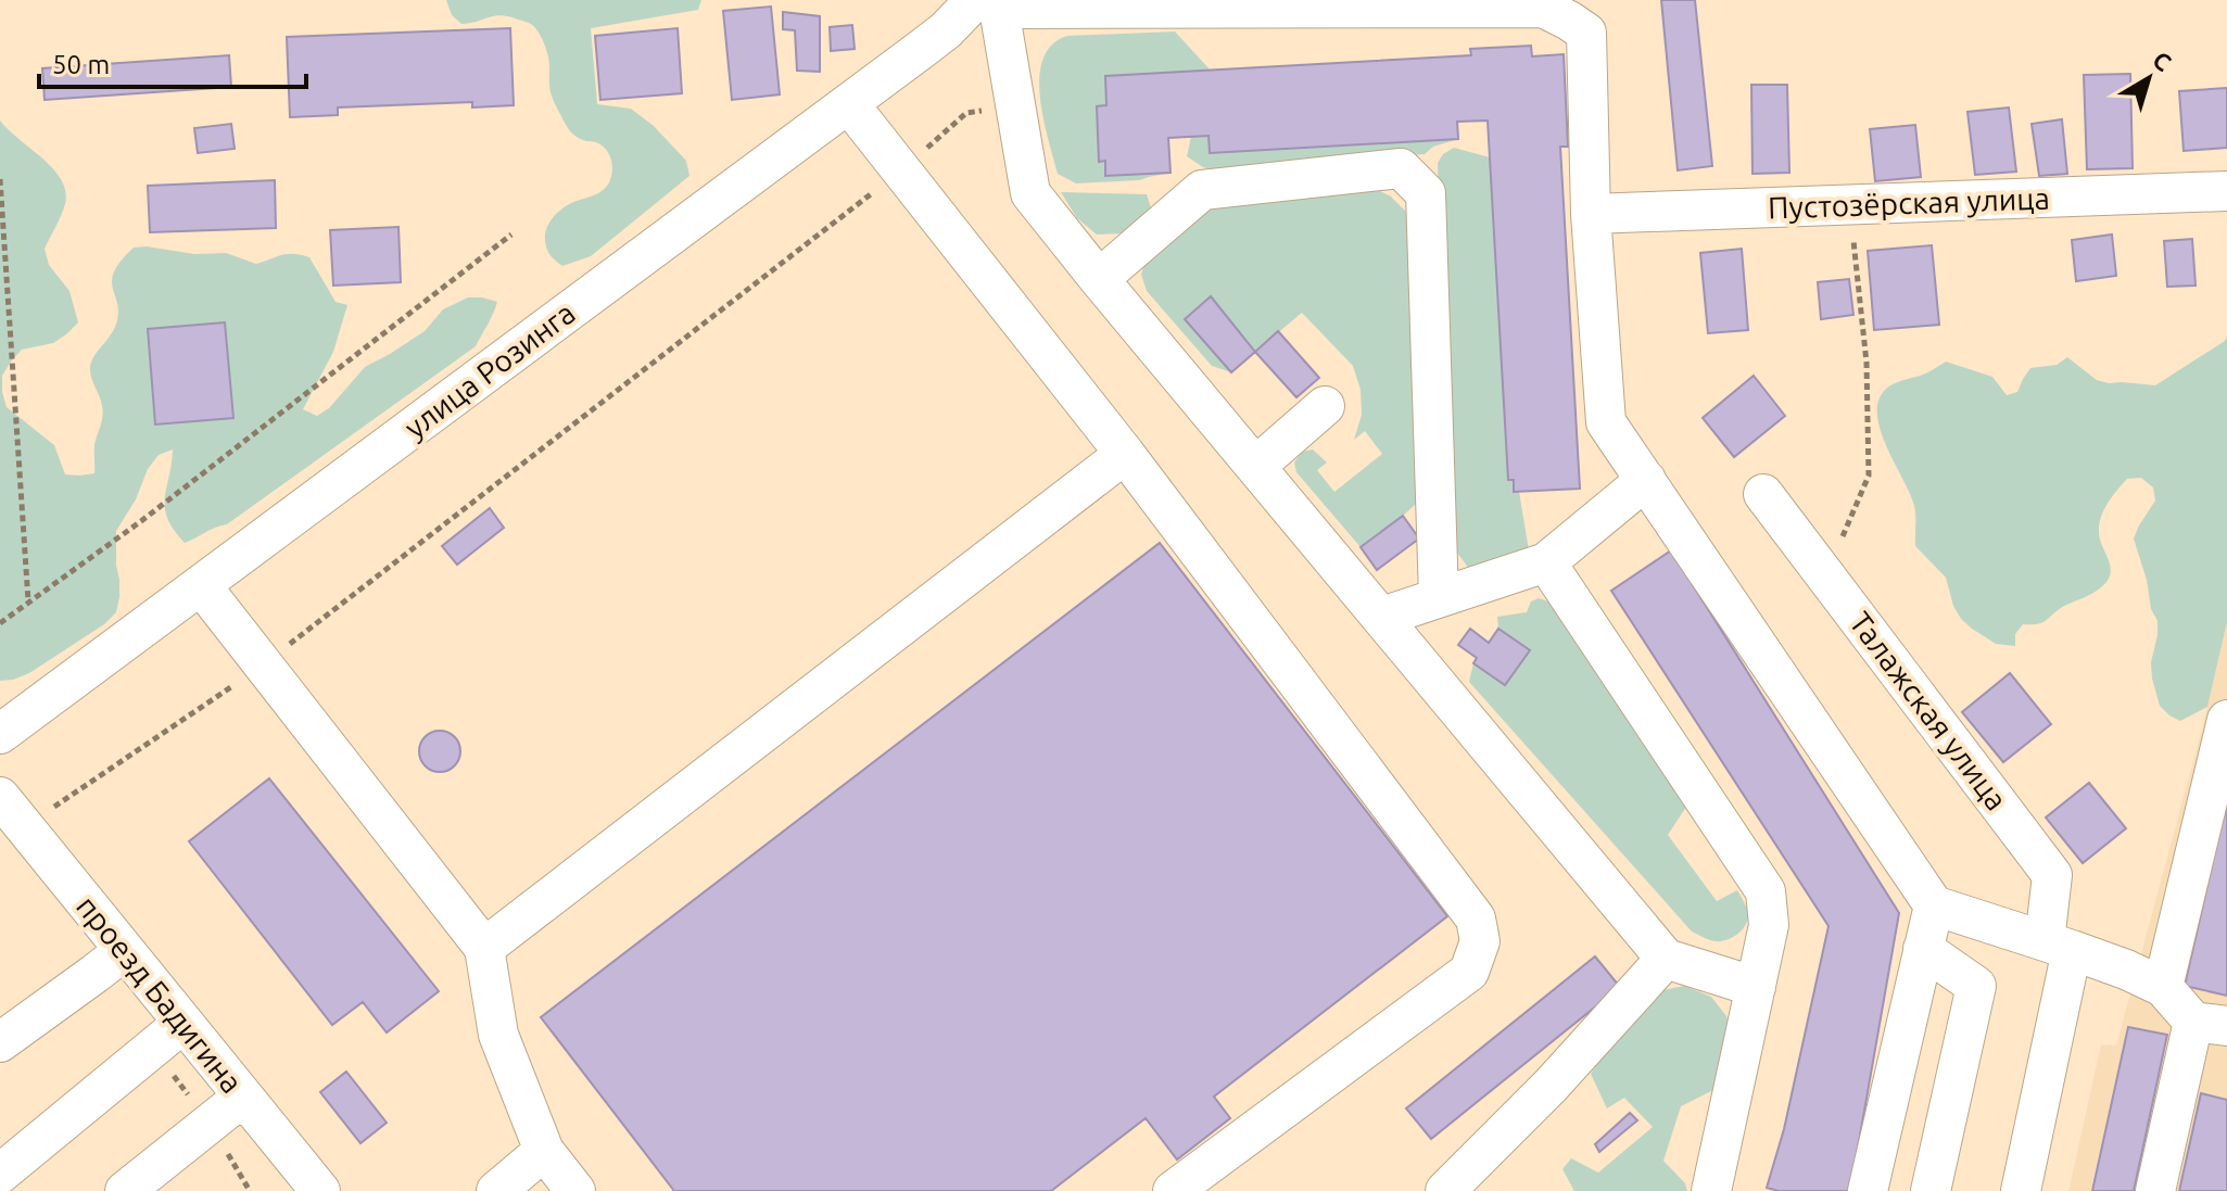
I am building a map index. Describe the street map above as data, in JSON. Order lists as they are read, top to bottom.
{
  "streets": {
    "street": [
      "Пустозёрская улица",
      "улица Розинга",
      "Талажская улица",
      "проезд Бадигина"
    ]
  },
  "scale_bar": "50 m",
  "north": "top right"
}
